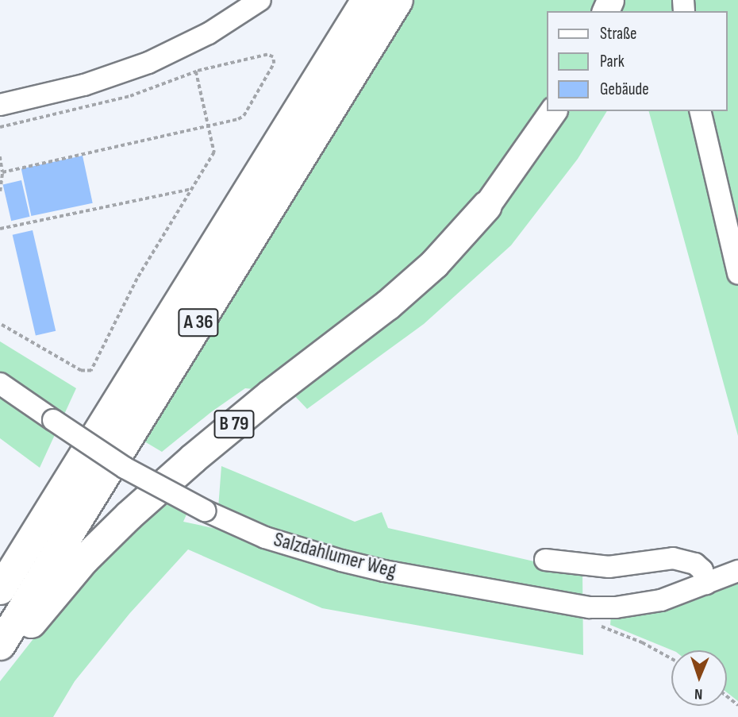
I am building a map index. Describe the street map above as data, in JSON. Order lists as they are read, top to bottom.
{
  "streets": {
    "highway": ["A 36", "B 79"],
    "street": ["Salzdahlumer Weg"]
  },
  "legend": ["Straße", "Park", "Gebäude"],
  "north": "bottom"
}
